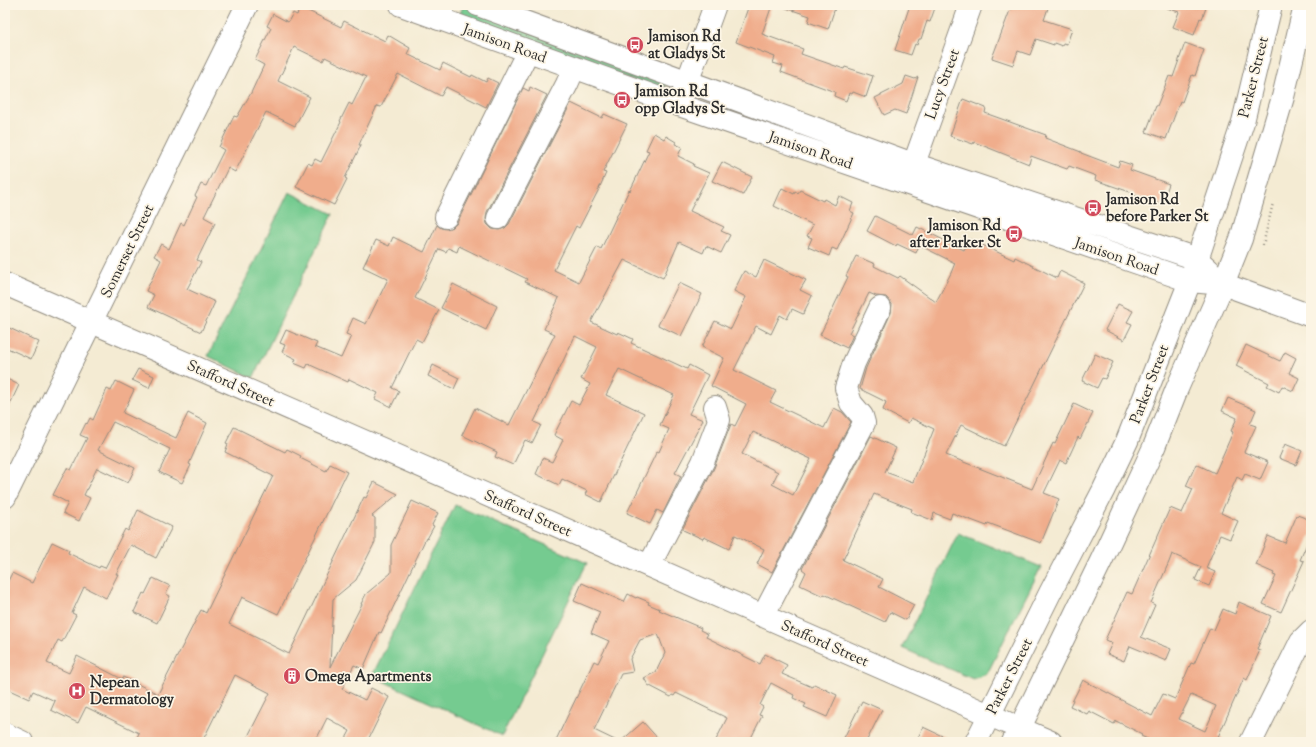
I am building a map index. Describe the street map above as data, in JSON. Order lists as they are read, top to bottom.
{
  "streets": {
    "main road": [
      "Jamison Road",
      "Parker Street",
      "Lucy Street",
      "Somerset Street",
      "Stafford Street"
    ]
  },
  "crossings": [
    ["Jamison Road", "Parker Street"],
    ["Jamison Road", "Lucy Street"],
    ["Parker Street", "Stafford Street"],
    ["Somerset Street", "Stafford Street"]
  ],
  "places": {
    "bus stop": [
      "Jamison Rd at Gladys St",
      "Jamison Rd opp Gladys St",
      "Jamison Rd before Parker St",
      "Jamison Rd after Parker St"
    ],
    "building": ["Omega Apartments"],
    "hospital": ["Nepean Dermatology"]
  }
}
